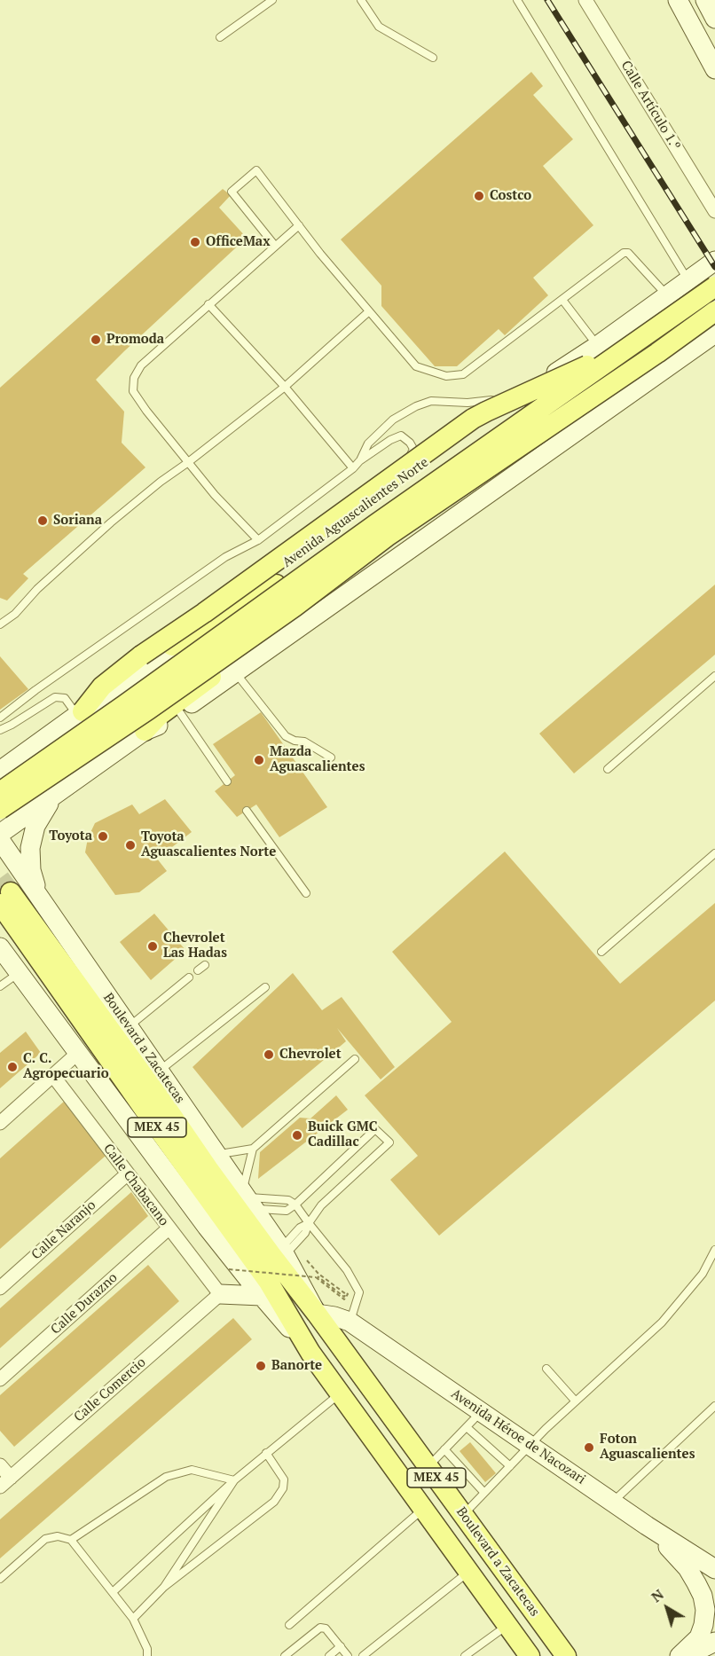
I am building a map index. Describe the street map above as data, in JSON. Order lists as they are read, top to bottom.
{
  "streets": {
    "main road": [
      "Avenida Aguascalientes Norte",
      "Boulevard a Zacatecas",
      "MEX 45",
      "Avenida Héroe de Nacozari"
    ],
    "street": [
      "Calle Artículo 1.º",
      "Calle Chabacano",
      "Calle Naranjo",
      "Calle Durazno",
      "Calle Comercio"
    ]
  },
  "crossings": [
    ["Boulevard a Zacatecas", "Avenida Héroe de Nacozari"],
    ["Calle Chabacano", "Calle Naranjo"],
    ["Calle Chabacano", "Calle Durazno"],
    ["Calle Chabacano", "Calle Comercio"]
  ],
  "places": [
    "Costco",
    "OfficeMax",
    "Promoda",
    "Soriana",
    "Mazda Aguascalientes",
    "Toyota",
    "Toyota Aguascalientes Norte",
    "Chevrolet Las Hadas",
    "Chevrolet",
    "C. C. Agropecuario",
    "Buick GMC Cadillac",
    "Banorte",
    "Foton Aguascalientes"
  ],
  "north": "top left"
}
